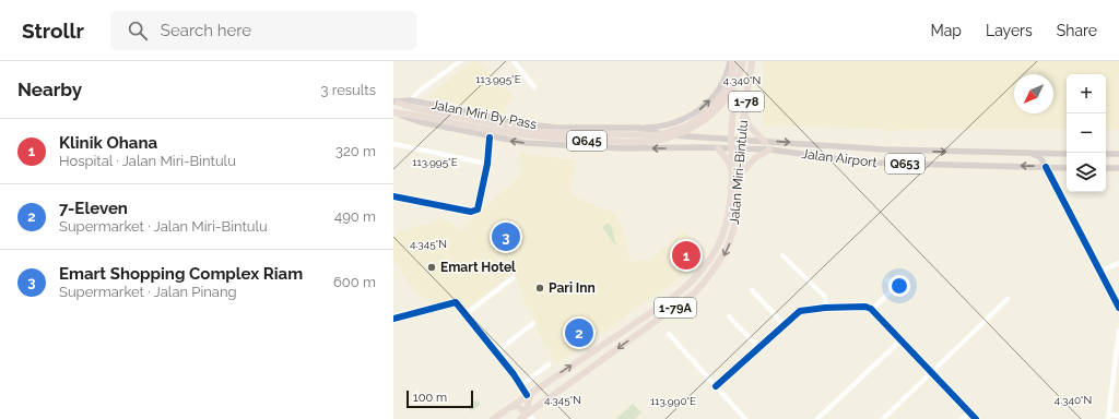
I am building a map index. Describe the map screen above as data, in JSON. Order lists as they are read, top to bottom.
{
  "streets": {
    "highway": [
      "1-78",
      "Q645",
      "Jalan Miri-Bintulu",
      "1-79A"
    ],
    "main road": ["Jalan Miri By Pass", "Jalan Airport", "Q653"]
  },
  "crossings": [
    ["Jalan Miri By Pass", "Q645"],
    ["Jalan Miri By Pass", "Q653"],
    ["Jalan Miri By Pass", "Jalan Miri-Bintulu"],
    ["Jalan Airport", "Q653"],
    ["Jalan Airport", "Jalan Miri-Bintulu"],
    ["Q653", "Jalan Miri-Bintulu"]
  ],
  "places": ["Emart Hotel", "Pari Inn"],
  "scale_bar": "100 m",
  "north": "bottom left",
  "page": {
    "header": "Strollr",
    "search": "Search here",
    "nav": ["Map", "Layers", "Share"],
    "heading": ["Nearby", "3 results"],
    "map_buttons": ["+", "−"],
    "list": [
      {
        "mark": "1",
        "name": "Klinik Ohana",
        "note": "Hospital · Jalan Miri-Bintulu",
        "value": "320 m"
      },
      {
        "mark": "2",
        "name": "7-Eleven",
        "note": "Supermarket · Jalan Miri-Bintulu",
        "value": "490 m"
      },
      {
        "mark": "3",
        "name": "Emart Shopping Complex Riam",
        "note": "Supermarket · Jalan Pinang",
        "value": "600 m"
      }
    ],
    "pins": ["3", "1", "2"],
    "scale": "100 m"
  },
  "coordinates": [
    "113.995°E",
    "4.340°N",
    "4.345°N",
    "113.990°E"
  ]
}
